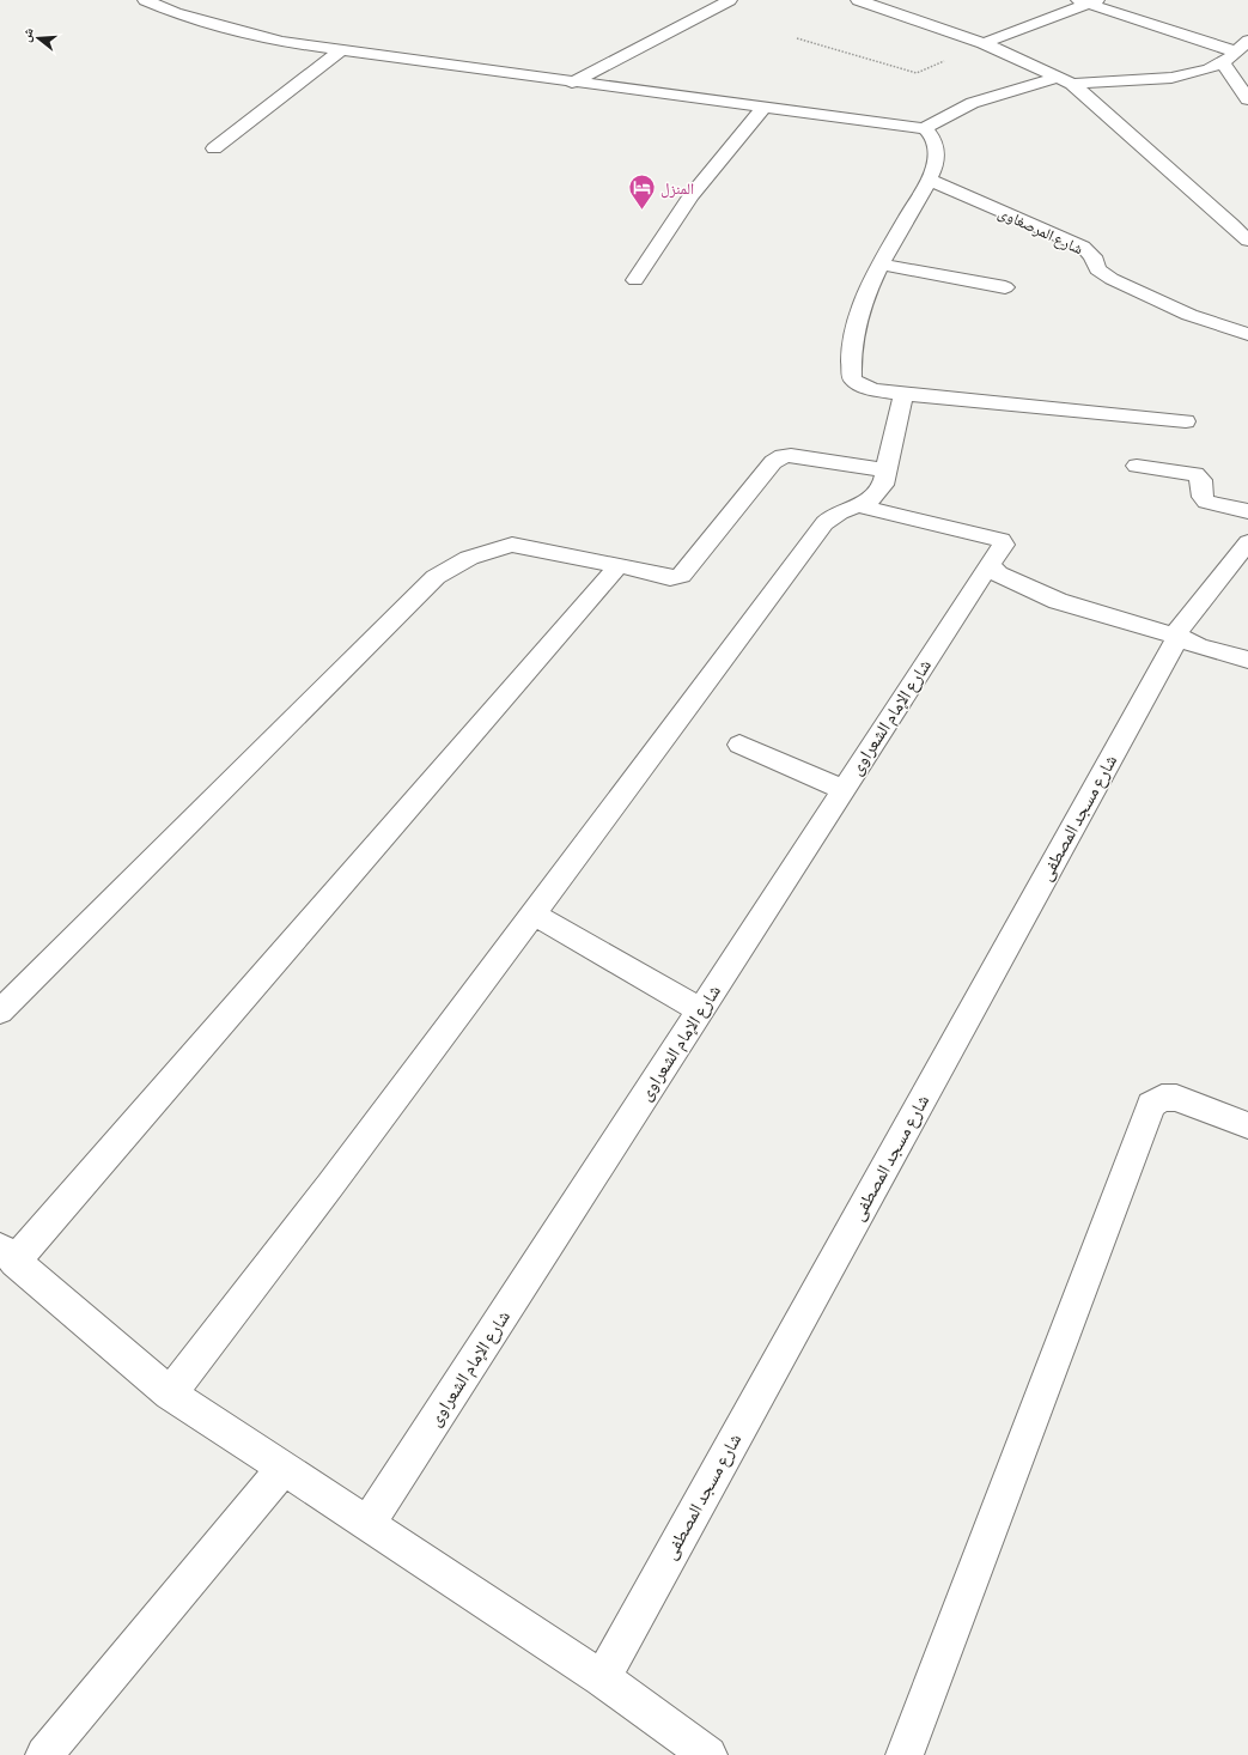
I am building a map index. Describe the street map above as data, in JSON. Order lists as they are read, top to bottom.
{
  "streets": {
    "street": ["شارع المرصغاوى", "شارع الإمام الشعراوى", "شارع مسجد المصطفى"]
  },
  "places": {
    "hotel": ["المنزل"]
  },
  "north": "left"
}
